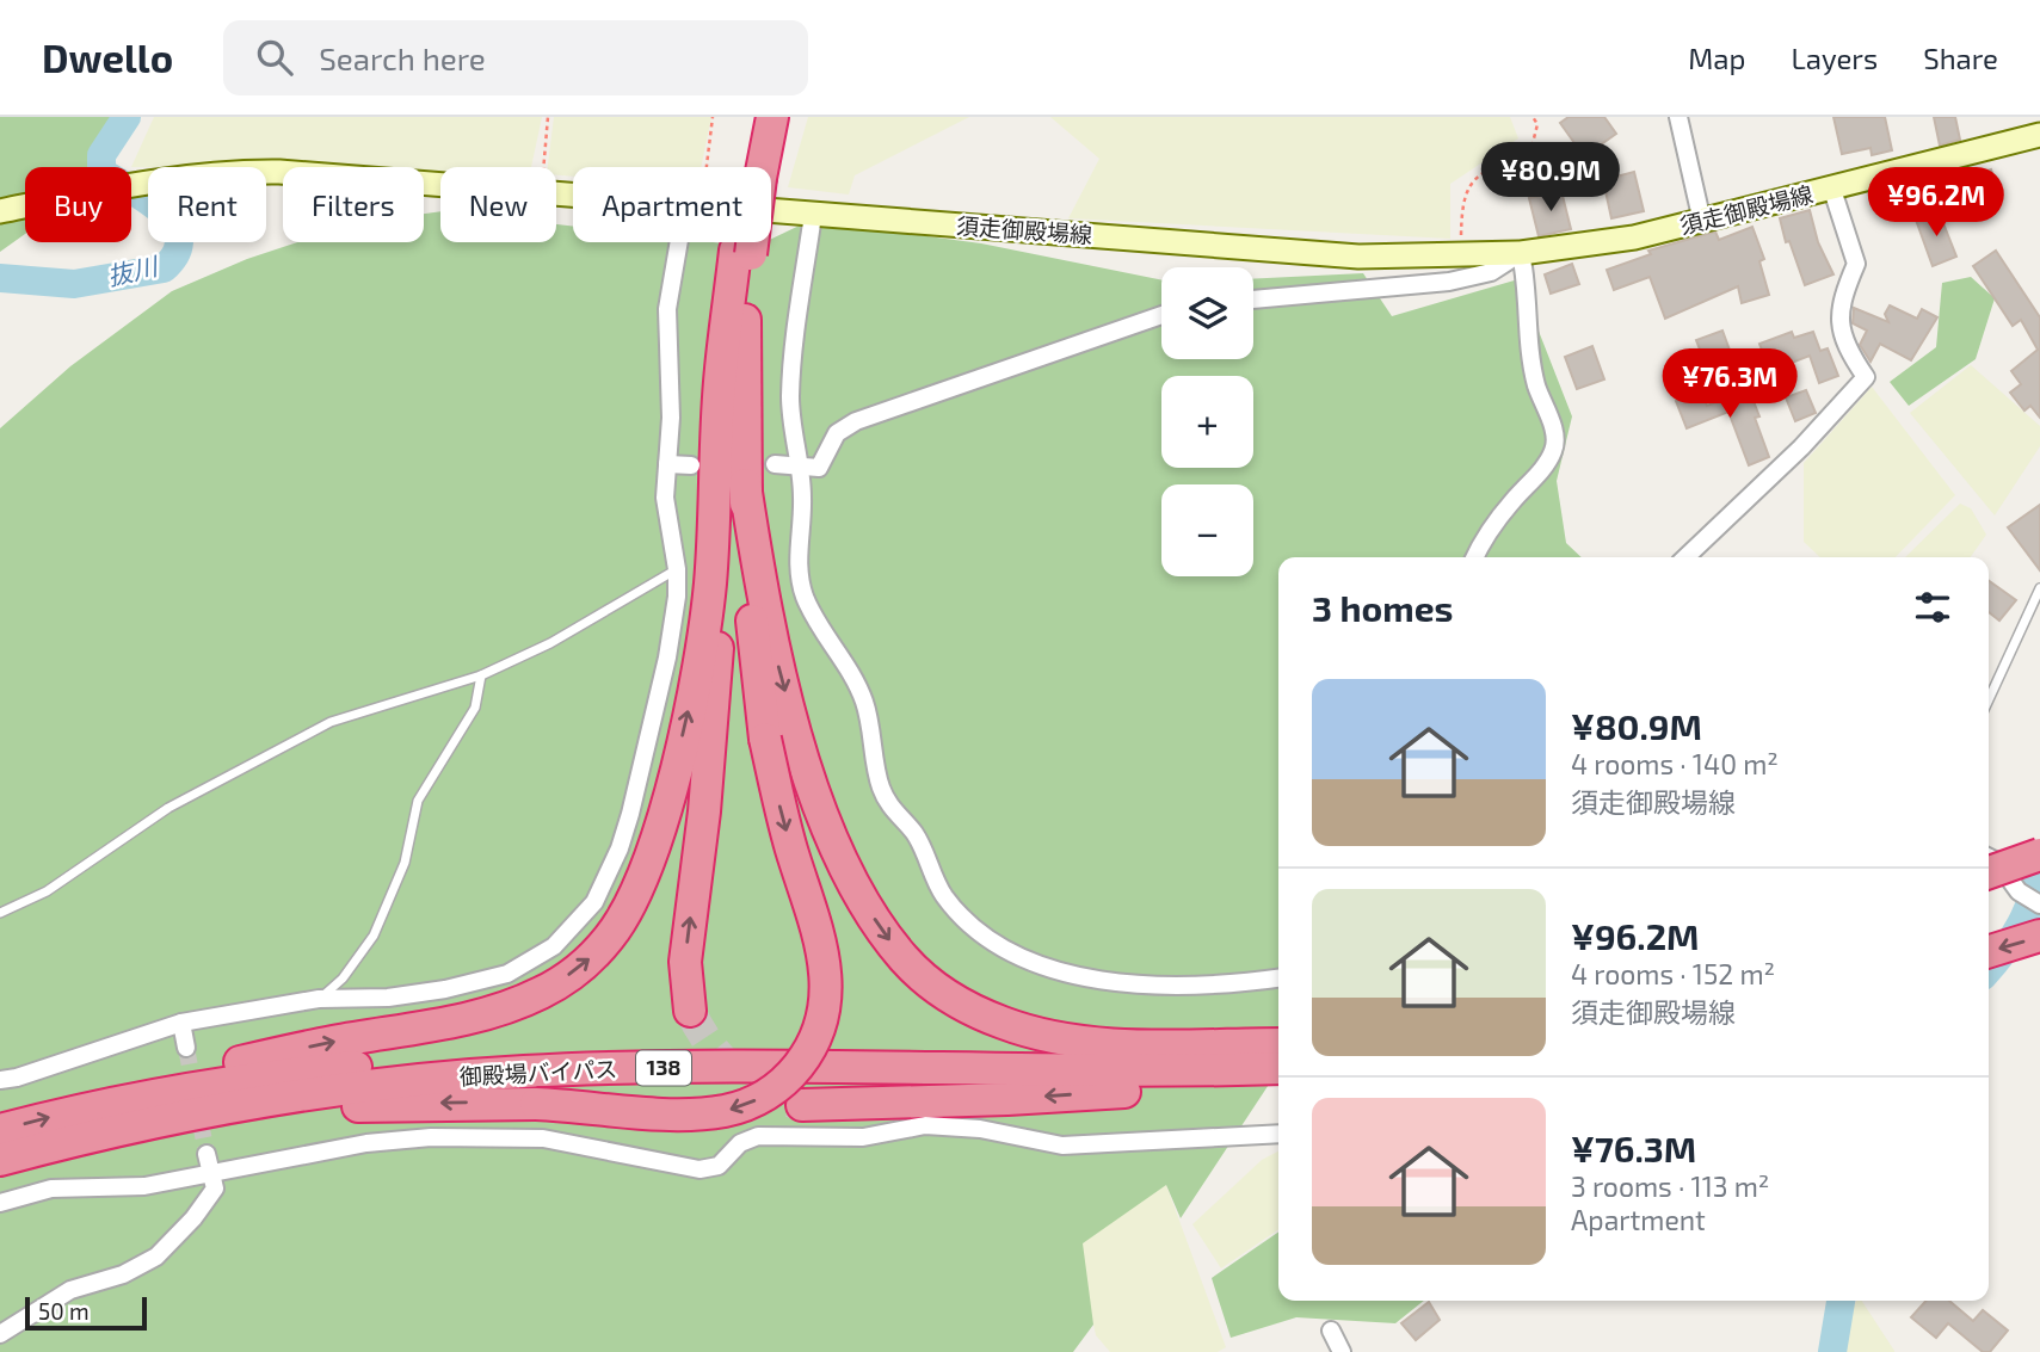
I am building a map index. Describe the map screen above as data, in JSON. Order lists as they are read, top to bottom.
{
  "streets": {
    "highway": ["138", "御殿場バイパス"],
    "main road": ["須走御殿場線"]
  },
  "water": ["抜川"],
  "scale_bar": "50 m",
  "page": {
    "header": "Dwello",
    "search": "Search here",
    "nav": ["Map", "Layers", "Share"],
    "price": ["¥80.9M", "¥96.2M", "¥76.3M"],
    "chip": [
      "Buy",
      "Rent",
      "Filters",
      "New",
      "Apartment"
    ],
    "map_buttons": ["+", "−"],
    "heading": "3 homes",
    "list": [
      {
        "name": "¥80.9M",
        "note": "4 rooms · 140 m² · 須走御殿場線"
      },
      {
        "name": "¥96.2M",
        "note": "4 rooms · 152 m² · 須走御殿場線"
      },
      {
        "name": "¥76.3M",
        "note": "3 rooms · 113 m² · Apartment"
      }
    ],
    "scale": "50 m"
  }
}
